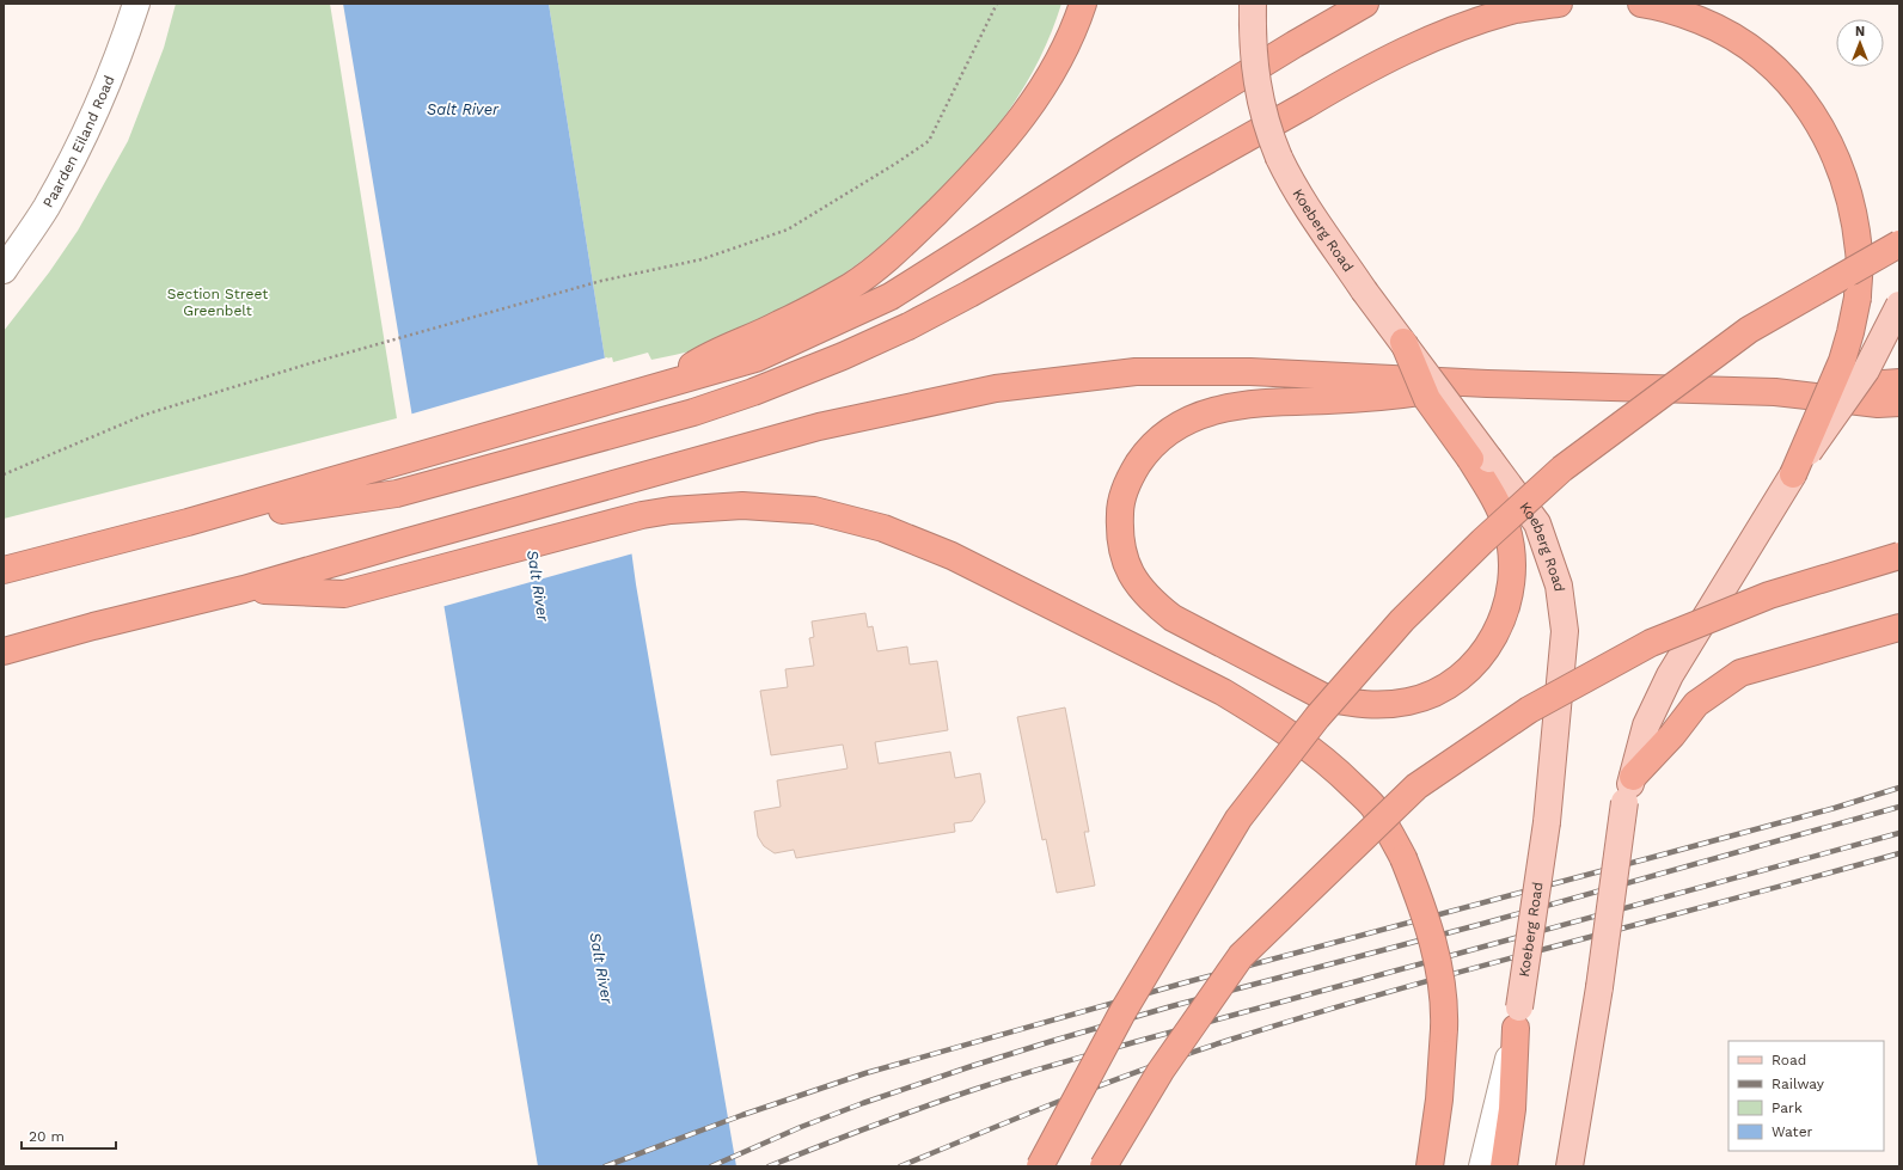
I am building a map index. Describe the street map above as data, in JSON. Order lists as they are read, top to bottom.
{
  "streets": {
    "main road": ["Koeberg Road"],
    "street": ["Paarden Eiland Road"]
  },
  "water": ["Salt River"],
  "parks": ["Section Street Greenbelt"],
  "legend": [
    "Road",
    "Railway",
    "Park",
    "Water"
  ],
  "scale_bar": "20 m",
  "north": "top"
}
